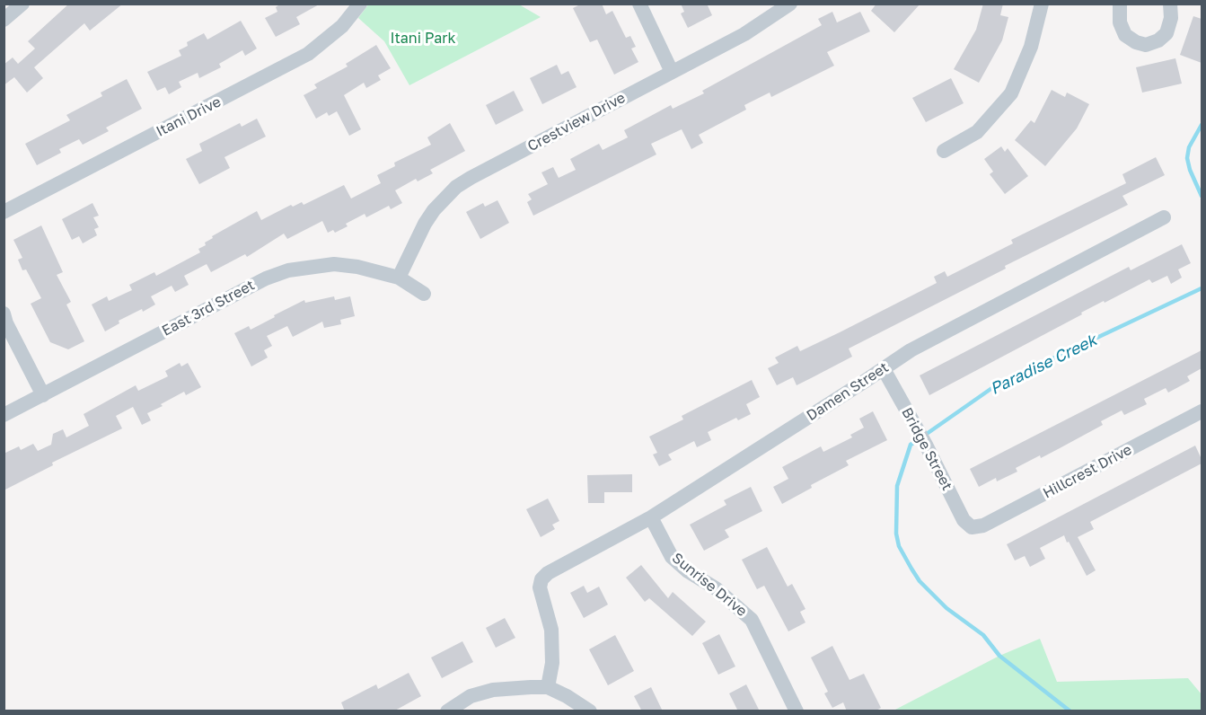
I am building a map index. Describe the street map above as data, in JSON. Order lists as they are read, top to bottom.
{
  "streets": {
    "street": [
      "Itani Drive",
      "Crestview Drive",
      "East 3rd Street",
      "Damen Street",
      "Bridge Street",
      "Hillcrest Drive",
      "Sunrise Drive"
    ]
  },
  "crossings": [
    ["Crestview Drive", "East 3rd Street"],
    ["Damen Street", "Bridge Street"],
    ["Damen Street", "Sunrise Drive"],
    ["Bridge Street", "Hillcrest Drive"]
  ],
  "water": ["Paradise Creek"],
  "parks": ["Itani Park"]
}
